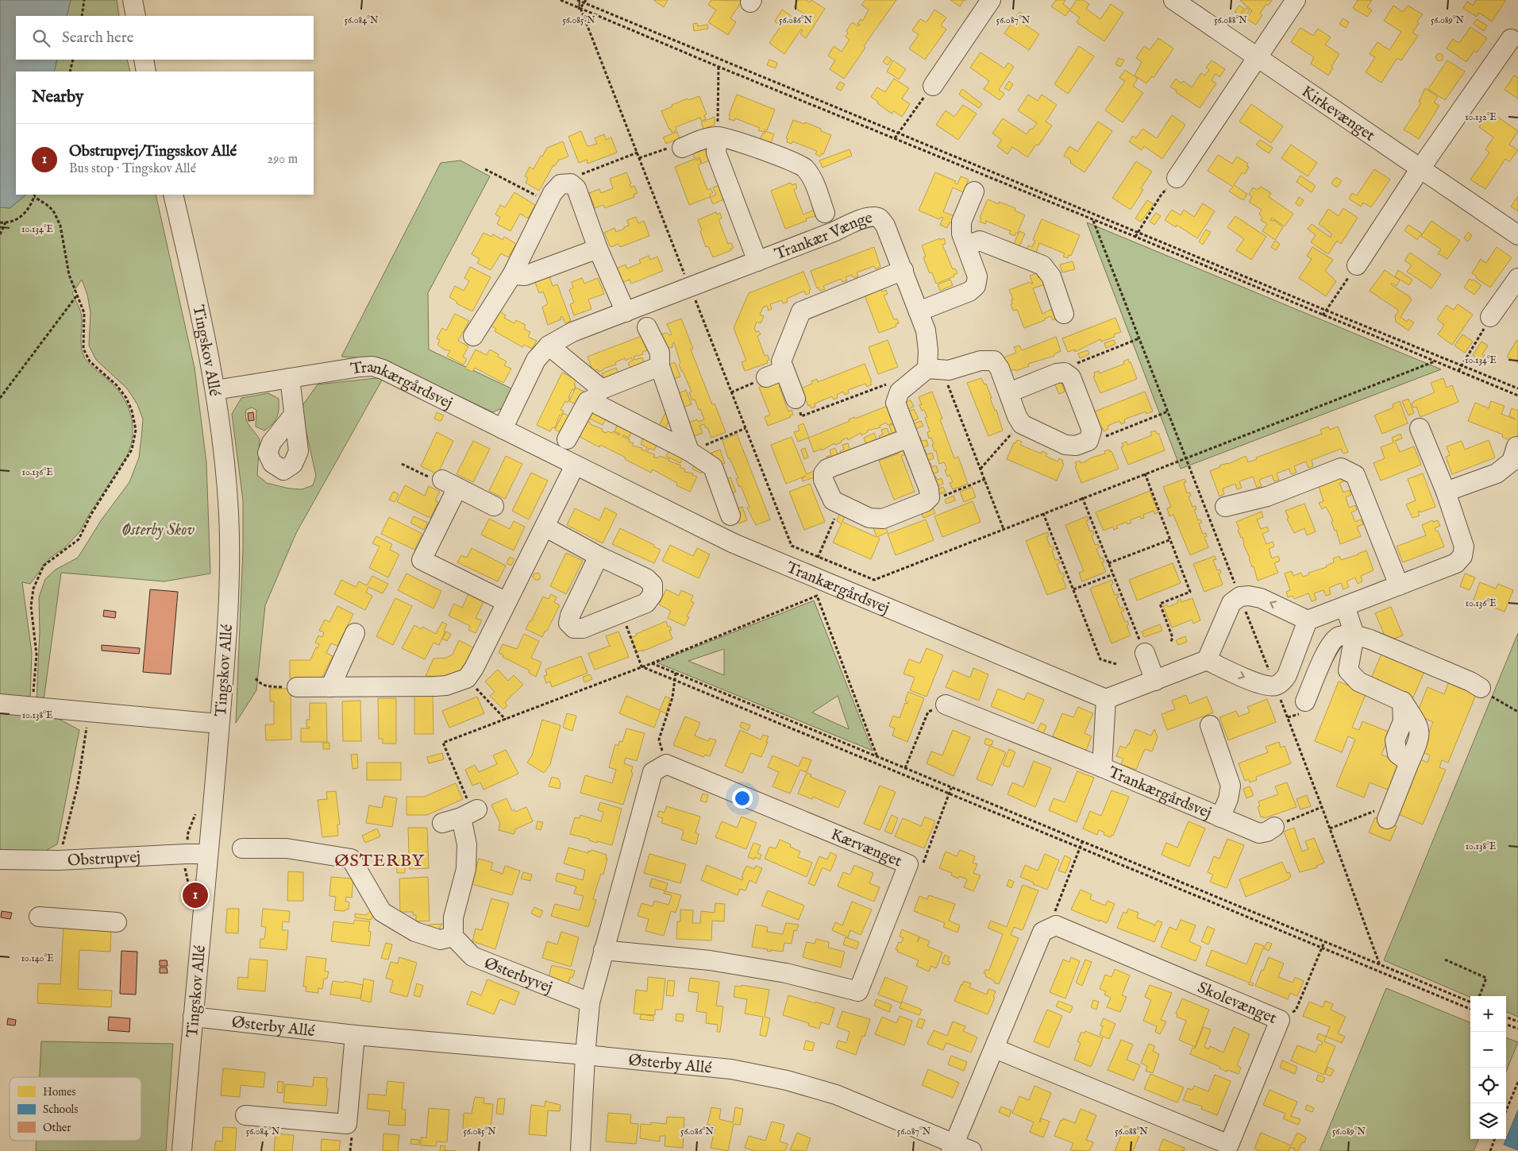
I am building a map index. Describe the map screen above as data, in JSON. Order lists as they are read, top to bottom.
{
  "streets": {
    "street": [
      "Kirkevænget",
      "Trankær Vænge",
      "Tingskov Allé",
      "Trankærgårdsvej",
      "Kærvænget",
      "Obstrupvej",
      "Østerbyvej",
      "Skolevænget",
      "Østerby Allé"
    ]
  },
  "crossings": [
    ["Trankær Vænge", "Trankærgårdsvej"],
    ["Tingskov Allé", "Trankærgårdsvej"],
    ["Tingskov Allé", "Obstrupvej"],
    ["Tingskov Allé", "Østerby Allé"]
  ],
  "districts": ["ØSTERBY"],
  "parks": ["Østerby Skov"],
  "legend": ["Homes", "Schools", "Other"],
  "page": {
    "search": "Search here",
    "heading": "Nearby",
    "list": [
      {
        "mark": "1",
        "name": "Obstrupvej/Tingsskov Allé",
        "note": "Bus stop · Tingskov Allé",
        "value": "290 m"
      }
    ],
    "pins": "1",
    "map_buttons": ["+", "−"]
  },
  "coordinates": [
    "56.084°N",
    "56.085°N",
    "56.086°N",
    "56.087°N",
    "56.088°N",
    "56.089°N",
    "10.132°E",
    "10.134°E",
    "10.136°E",
    "10.138°E",
    "10.140°E"
  ]
}
